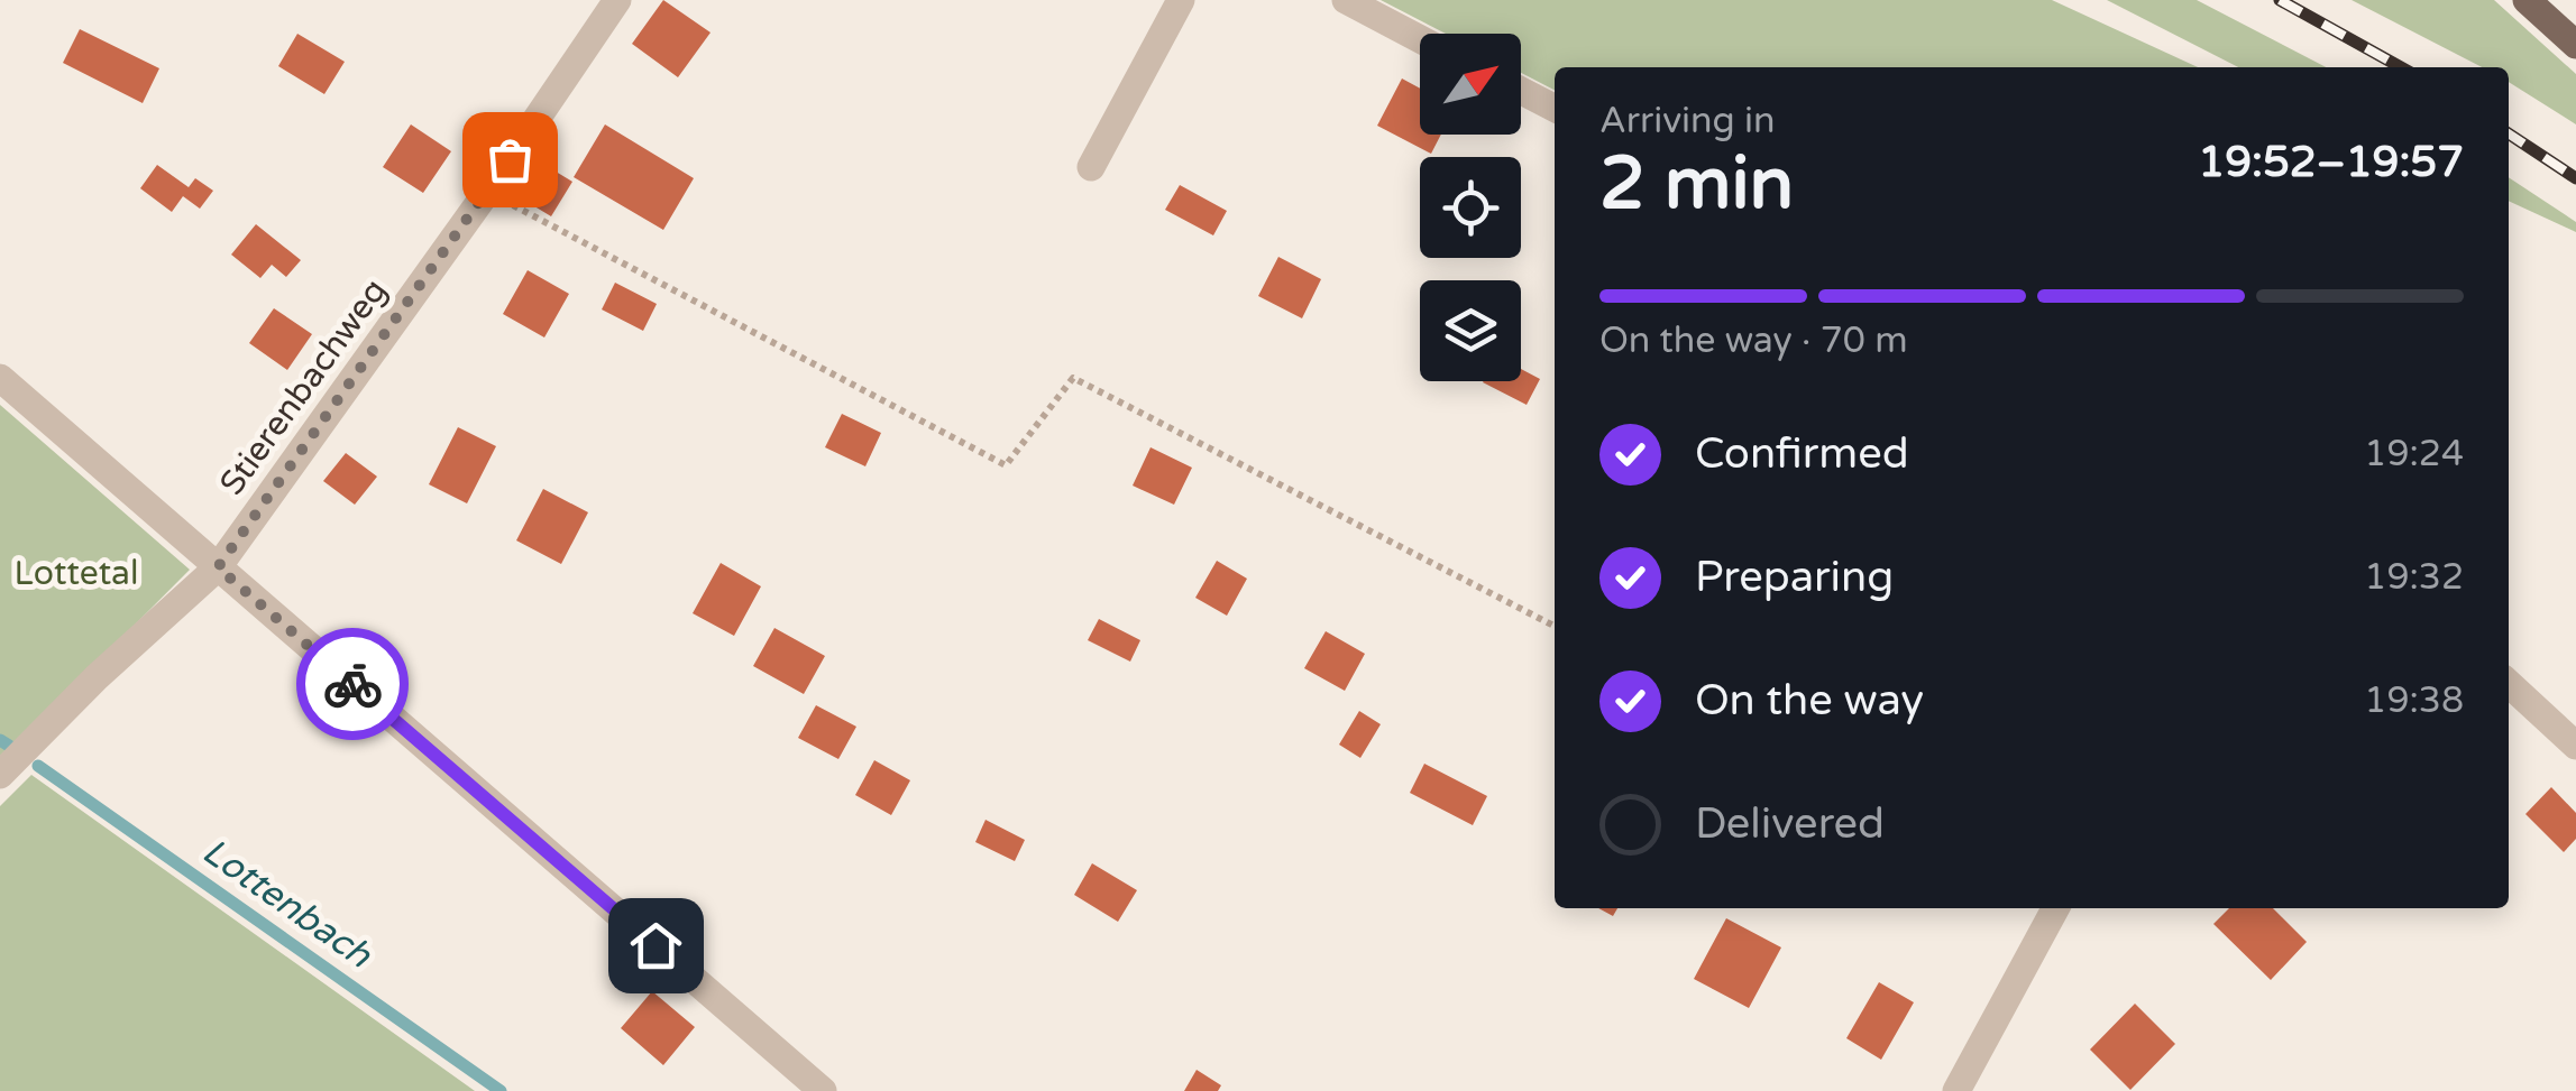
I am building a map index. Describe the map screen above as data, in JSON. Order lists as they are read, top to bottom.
{
  "streets": {
    "street": ["Stierenbachweg"]
  },
  "water": ["Lottenbach"],
  "parks": ["Lottetal"],
  "north": "top right",
  "page": {
    "heading": ["2 min", "Arriving in", "19:52–19:57"],
    "bar": "On the way · 70 m",
    "list": [
      ["Confirmed", "19:24"],
      ["Preparing", "19:32"],
      ["On the way", "19:38"],
      "Delivered"
    ]
  }
}
